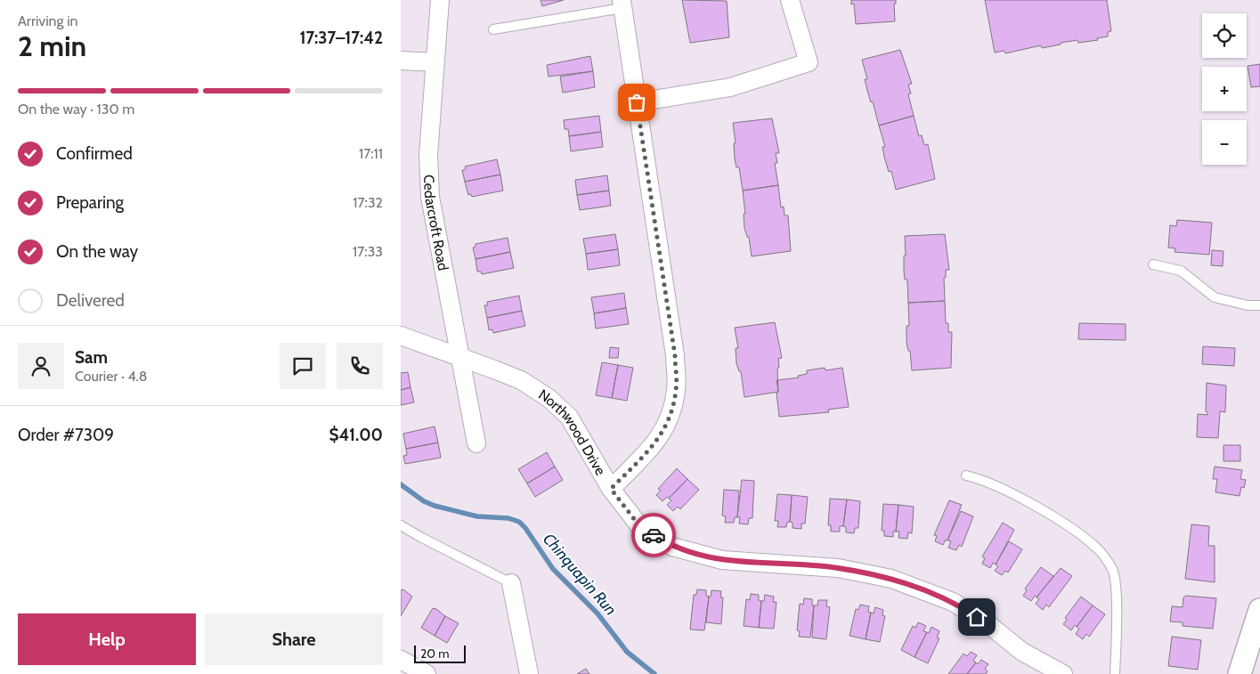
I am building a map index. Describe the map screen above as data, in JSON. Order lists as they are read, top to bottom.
{
  "streets": {
    "street": ["Cedarcroft Road", "Northwood Drive"]
  },
  "crossings": [
    ["Cedarcroft Road", "Northwood Drive"]
  ],
  "water": ["Chinquapin Run"],
  "scale_bar": "20 m",
  "page": {
    "heading": ["2 min", "Arriving in", "17:37–17:42"],
    "panel": [
      "Sam",
      "Courier · 4.8",
      "Order #7309",
      "$41.00"
    ],
    "map_buttons": ["+", "−"],
    "bar": "On the way · 130 m",
    "list": [
      ["Confirmed", "17:11"],
      ["Preparing", "17:32"],
      ["On the way", "17:33"],
      "Delivered"
    ],
    "buttons": ["Help", "Share"],
    "scale": "20 m"
  }
}
